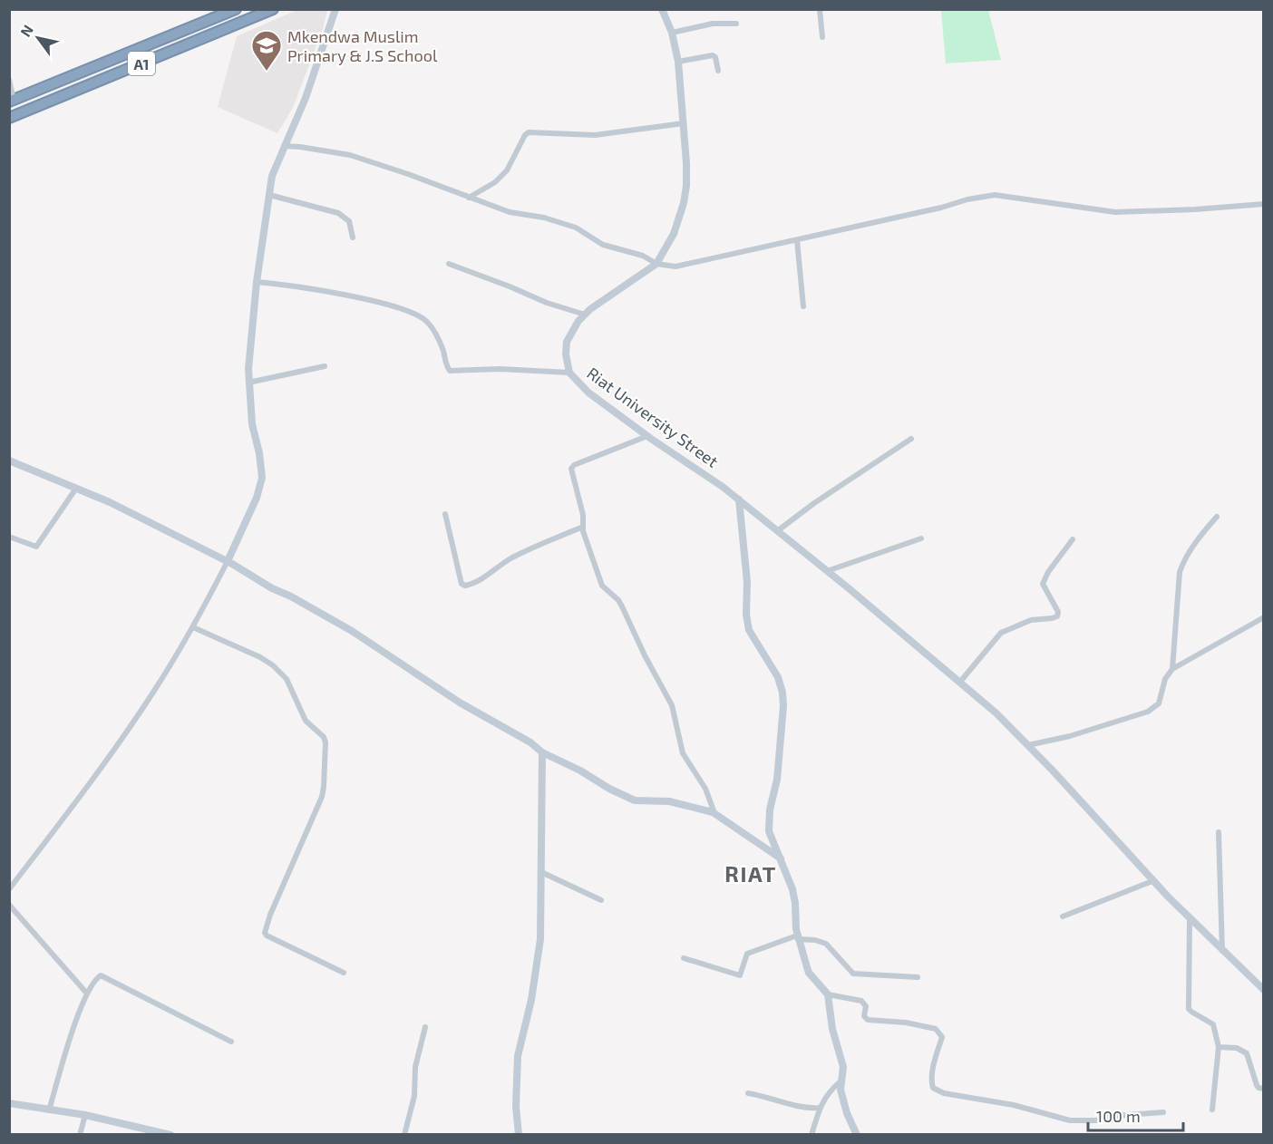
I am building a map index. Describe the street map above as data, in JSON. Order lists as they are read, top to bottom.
{
  "streets": {
    "highway": ["A1"],
    "street": ["Riat University Street"]
  },
  "districts": ["RIAT"],
  "places": {
    "school or university": ["Mkendwa Muslim Primary & J.S School"]
  },
  "scale_bar": "100 m",
  "north": "top left"
}
